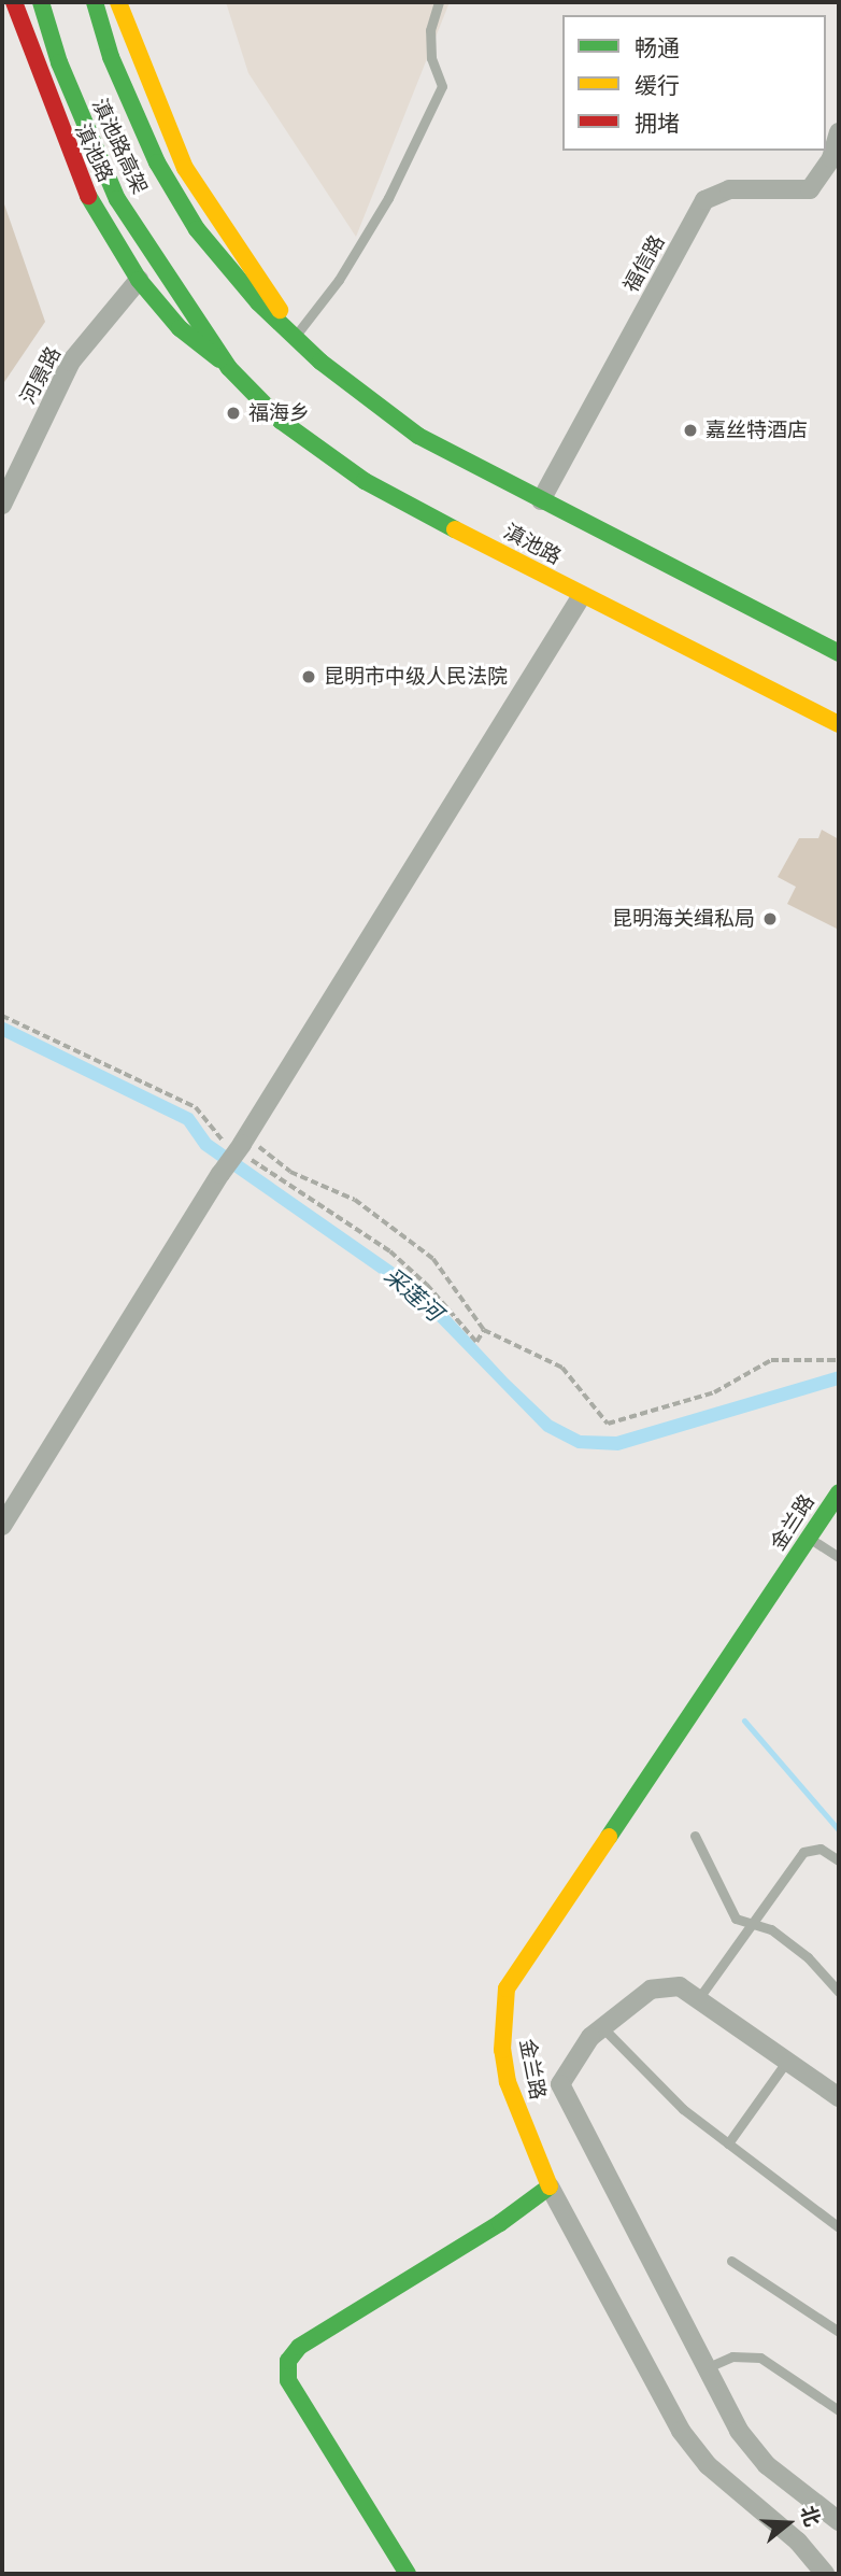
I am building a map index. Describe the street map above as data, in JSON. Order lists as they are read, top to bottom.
{
  "streets": {
    "street": [
      "滇池路高架",
      "滇池路",
      "福信路",
      "河景路",
      "金兰路"
    ]
  },
  "crossings": [
    ["滇池路高架", "滇池路"],
    ["滇池路", "福信路"],
    ["滇池路", "河景路"]
  ],
  "water": ["采莲河"],
  "places": [
    "福海乡",
    "嘉丝特酒店",
    "昆明市中级人民法院",
    "昆明海关缉私局"
  ],
  "legend": ["畅通", "缓行", "拥堵"],
  "north": "right"
}
